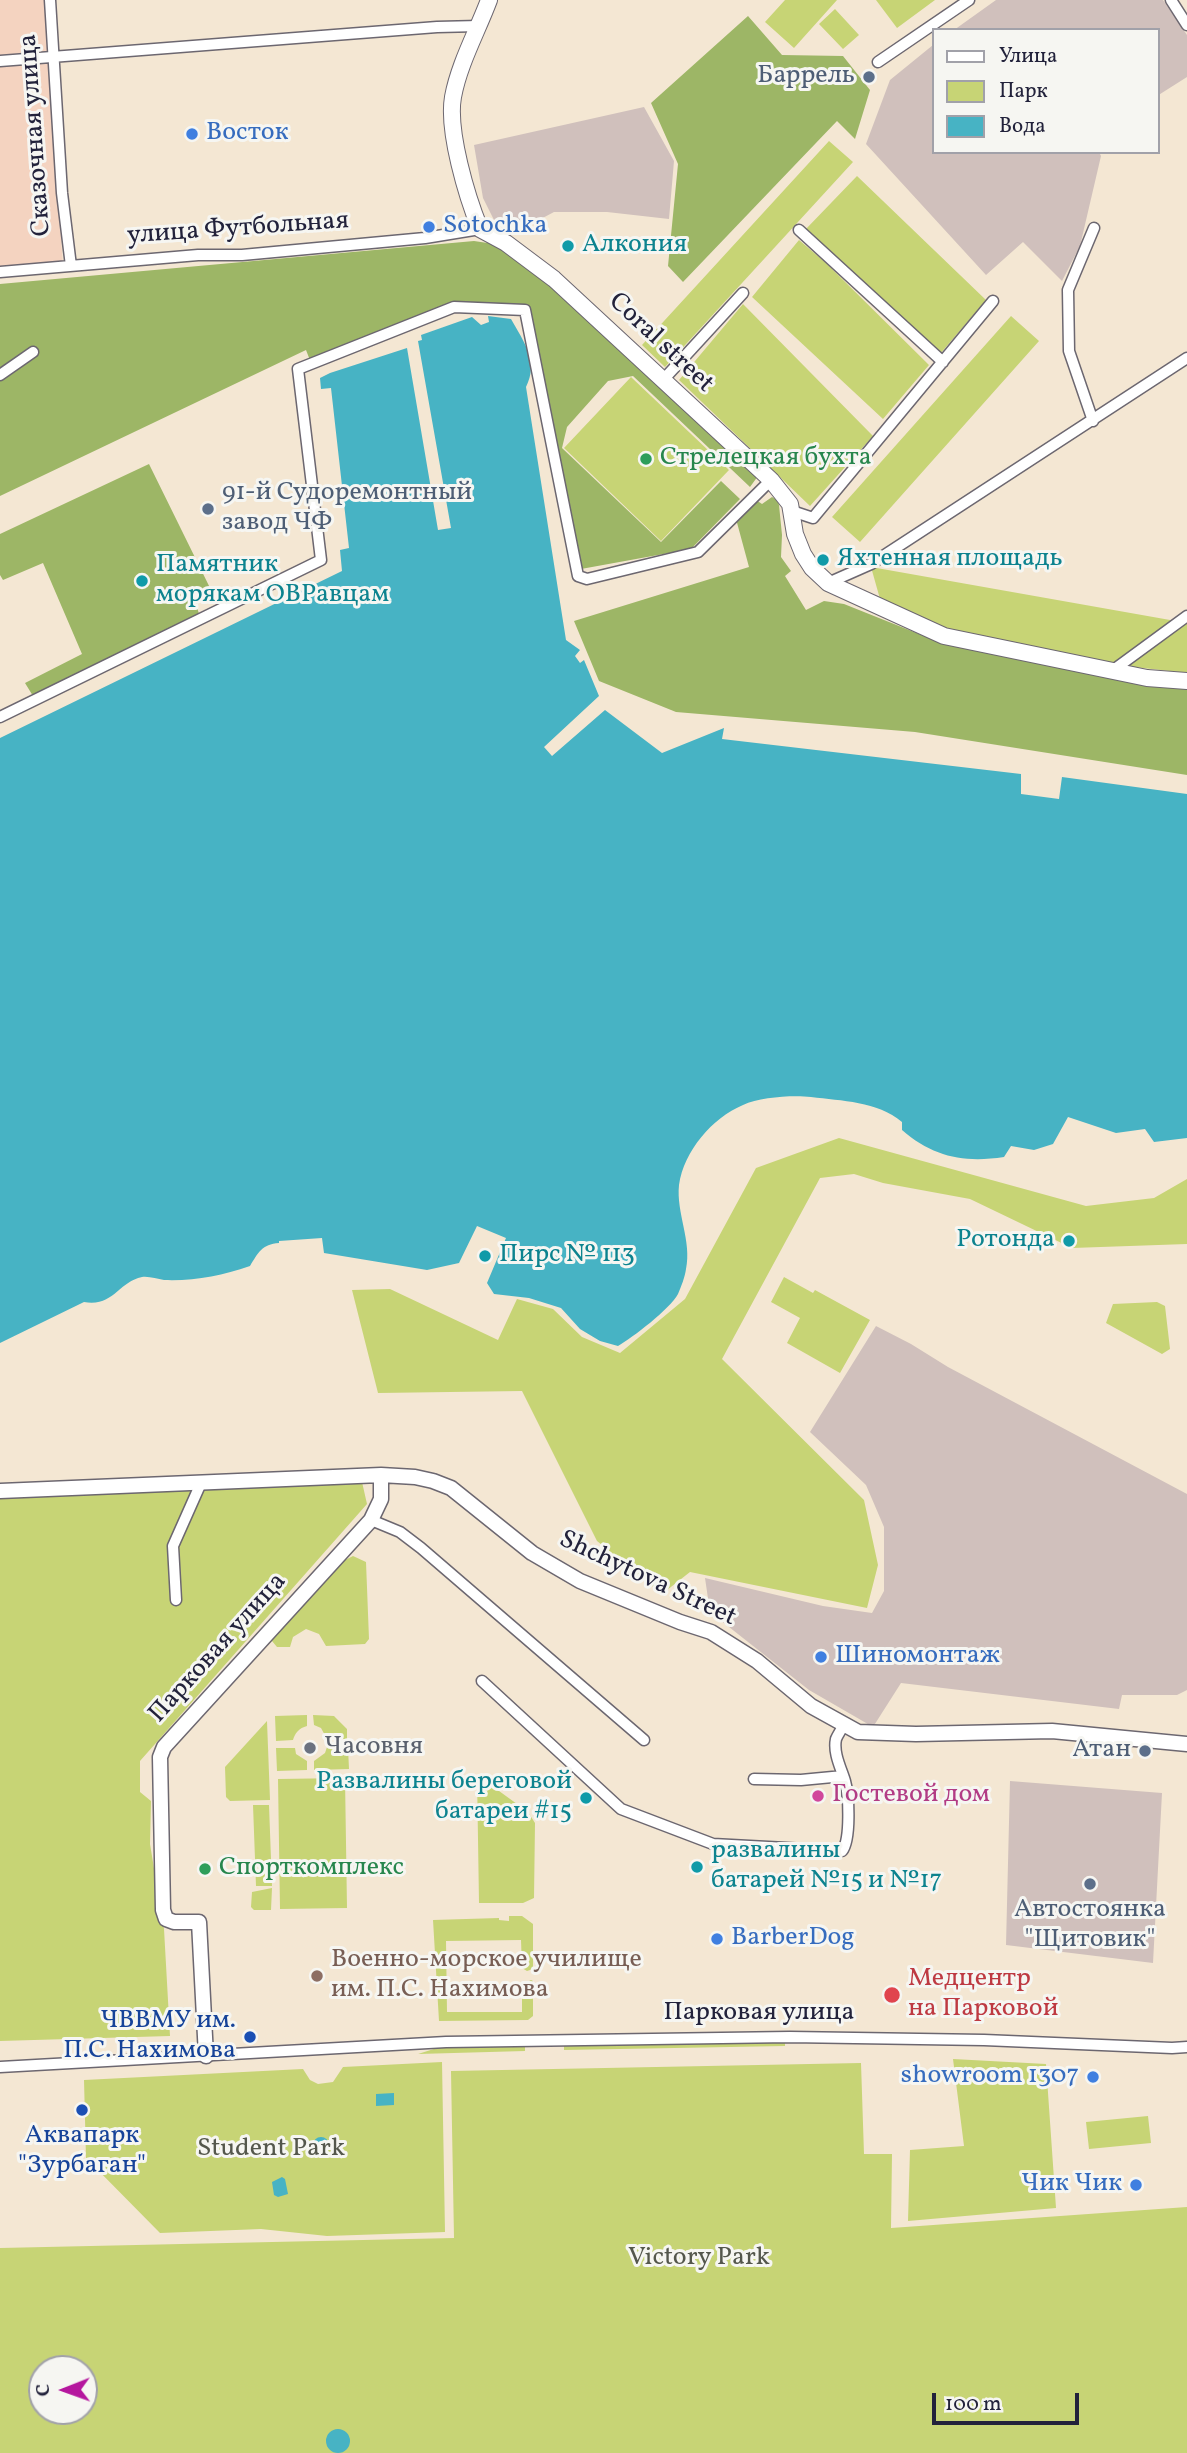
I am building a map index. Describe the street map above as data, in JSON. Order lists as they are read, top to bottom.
{
  "streets": {
    "main road": ["Coral street"],
    "street": [
      "Сказочная улица",
      "улица Футбольная",
      "Shchytova Street",
      "Парковая улица"
    ]
  },
  "crossings": [
    ["Сказочная улица", "улица Футбольная"],
    ["улица Футбольная", "Coral street"],
    ["Shchytova Street", "Парковая улица"]
  ],
  "parks": ["Student Park", "Victory Park"],
  "places": [
    "Баррель",
    "Восток",
    "Sotochka",
    "Алкония",
    "Стрелецкая бухта",
    "91-й Судоремонтный завод ЧФ",
    "Яхтенная площадь",
    "Памятник морякам ОВРавцам",
    "Ротонда",
    "Пирс № 113",
    "Шиномонтаж",
    "Часовня",
    "Атан",
    "Гостевой дом",
    "Развалины береговой батареи #15",
    "развалины батарей №15 и №17",
    "Спорткомплекс",
    "Автостоянка \"Щитовик\"",
    "BarberDog",
    "Военно-морское училище им. П.С. Нахимова",
    "Медцентр на Парковой",
    "ЧВВМУ им. П.С. Нахимова",
    "showroom 1307",
    "Аквапарк \"Зурбаган\"",
    "Чик Чик"
  ],
  "legend": ["Улица", "Парк", "Вода"],
  "scale_bar": "100 m",
  "north": "left"
}
